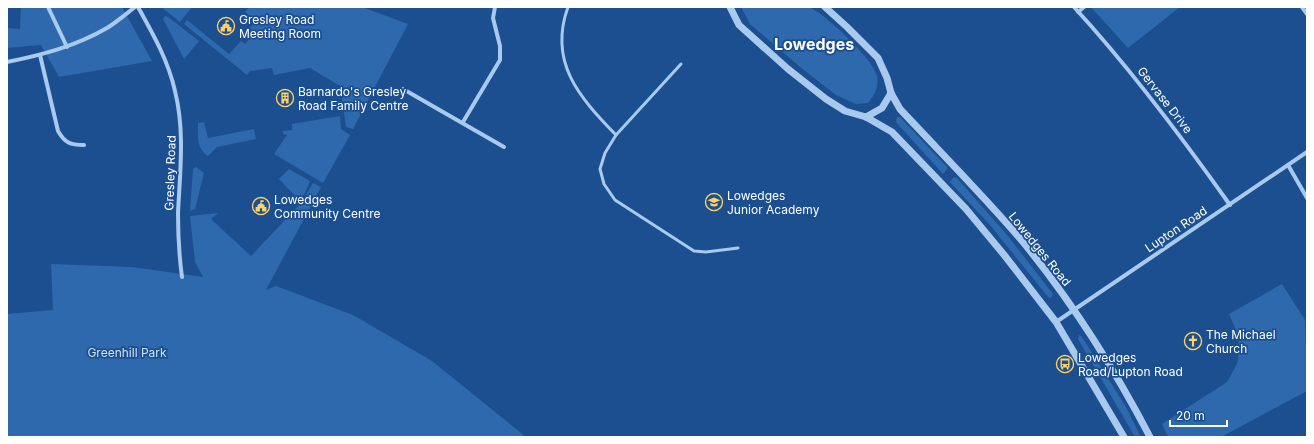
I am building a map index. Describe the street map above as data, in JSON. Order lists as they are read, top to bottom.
{
  "streets": {
    "street": [
      "Gervase Drive",
      "Gresley Road",
      "Lupton Road",
      "Lowedges Road"
    ]
  },
  "crossings": [
    ["Gervase Drive", "Lupton Road"],
    ["Lupton Road", "Lowedges Road"]
  ],
  "districts": ["Lowedges"],
  "parks": ["Greenhill Park"],
  "places": {
    "public building": ["Gresley Road Meeting Room", "Lowedges Community Centre"],
    "building": ["Barnardo's Gresley Road Family Centre"],
    "school or university": ["Lowedges Junior Academy"],
    "church": ["The Michael Church"],
    "bus stop": ["Lowedges Road/Lupton Road"]
  },
  "scale_bar": "20 m"
}
